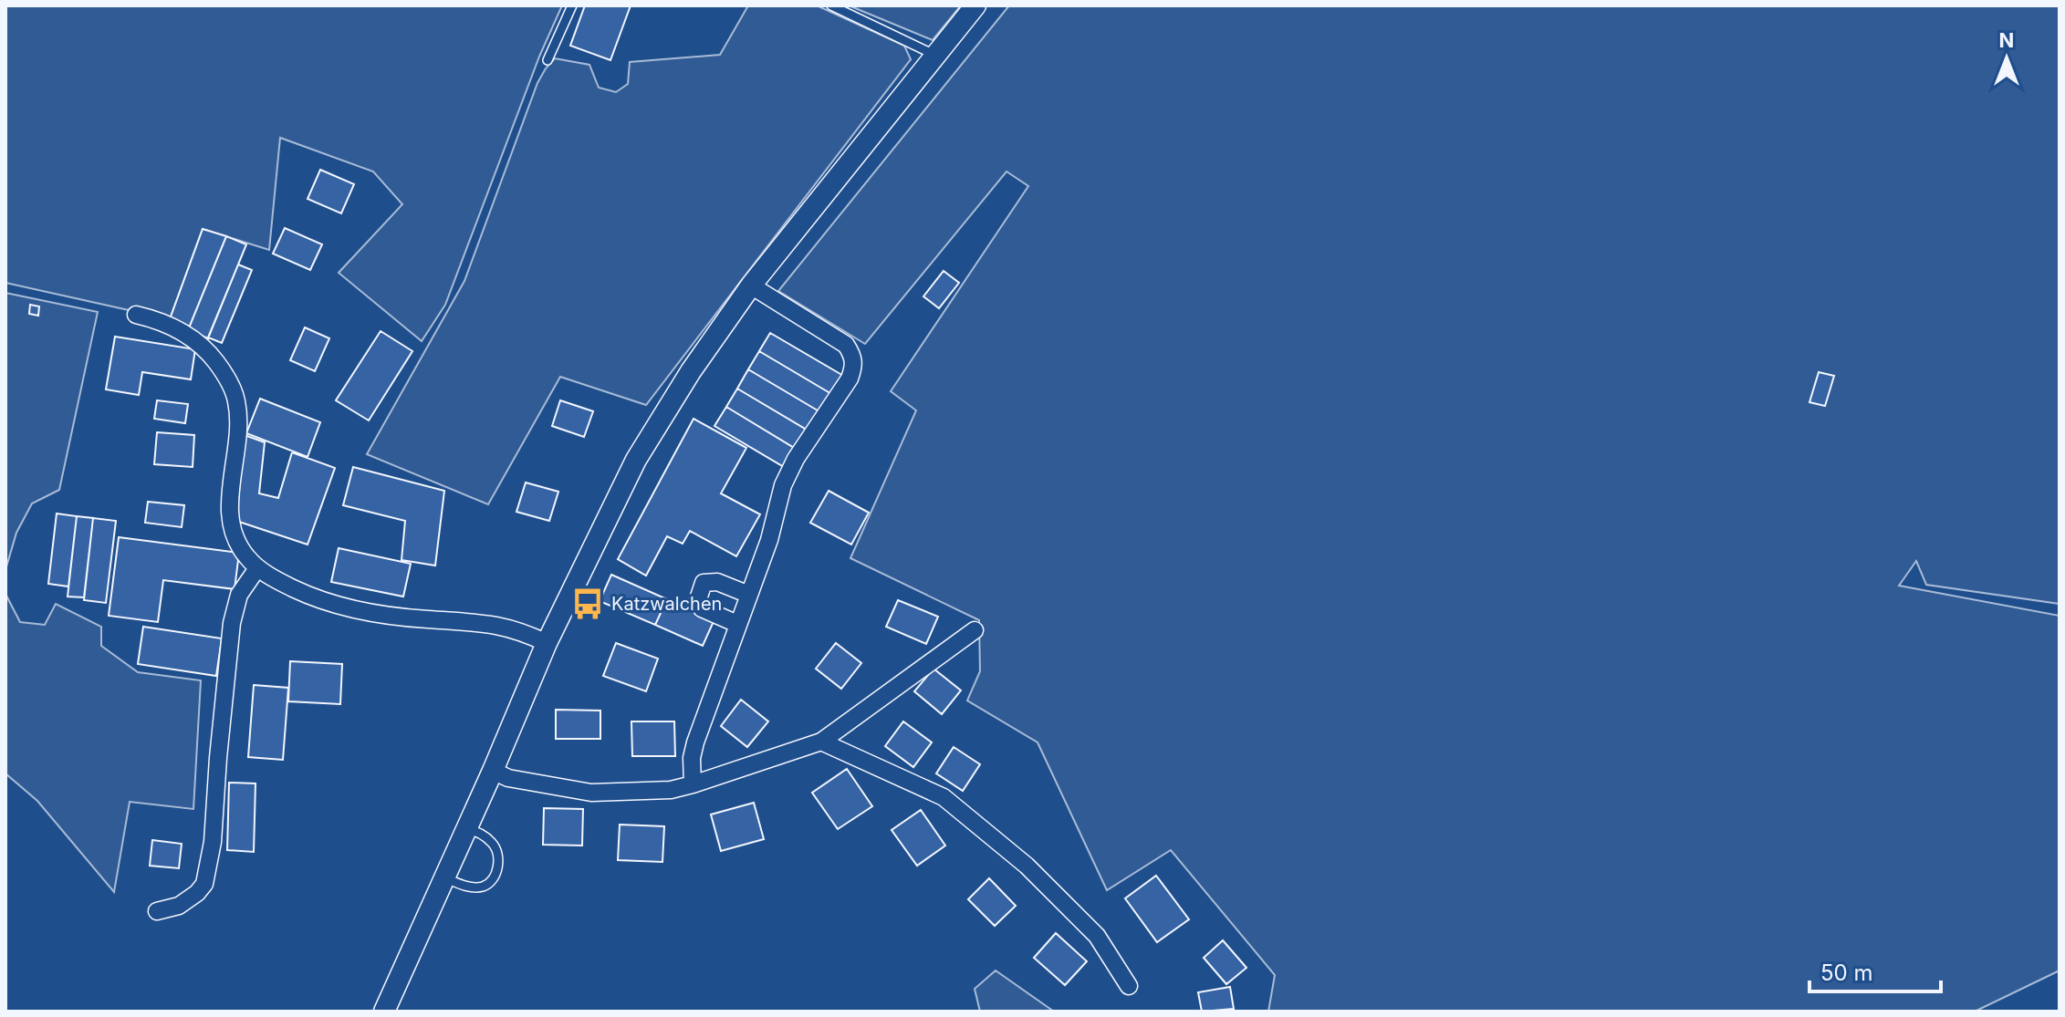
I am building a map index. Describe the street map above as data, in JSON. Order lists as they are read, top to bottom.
{
  "places": {
    "bus stop": ["Katzwalchen"]
  },
  "scale_bar": "50 m",
  "north": "top"
}
